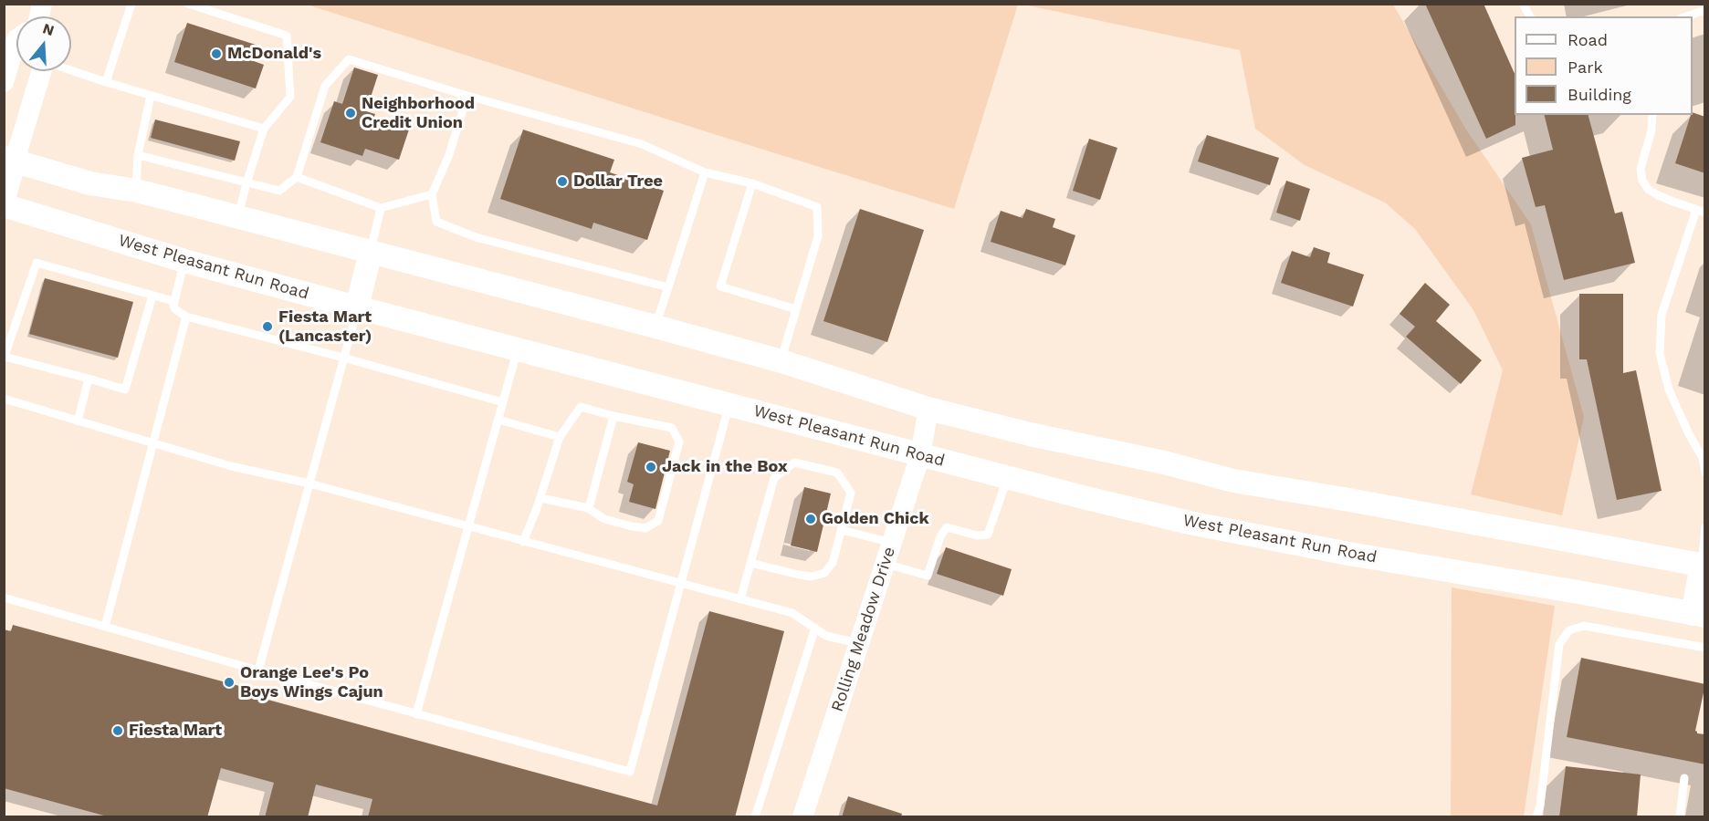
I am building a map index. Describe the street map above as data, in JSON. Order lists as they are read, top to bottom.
{
  "streets": {
    "main road": ["West Pleasant Run Road"],
    "street": ["Rolling Meadow Drive"]
  },
  "crossings": [
    ["West Pleasant Run Road", "Rolling Meadow Drive"]
  ],
  "places": [
    "McDonald's",
    "Neighborhood Credit Union",
    "Dollar Tree",
    "Fiesta Mart (Lancaster)",
    "Jack in the Box",
    "Golden Chick",
    "Orange Lee's Po Boys Wings Cajun",
    "Fiesta Mart"
  ],
  "legend": ["Road", "Park", "Building"],
  "north": "top"
}
